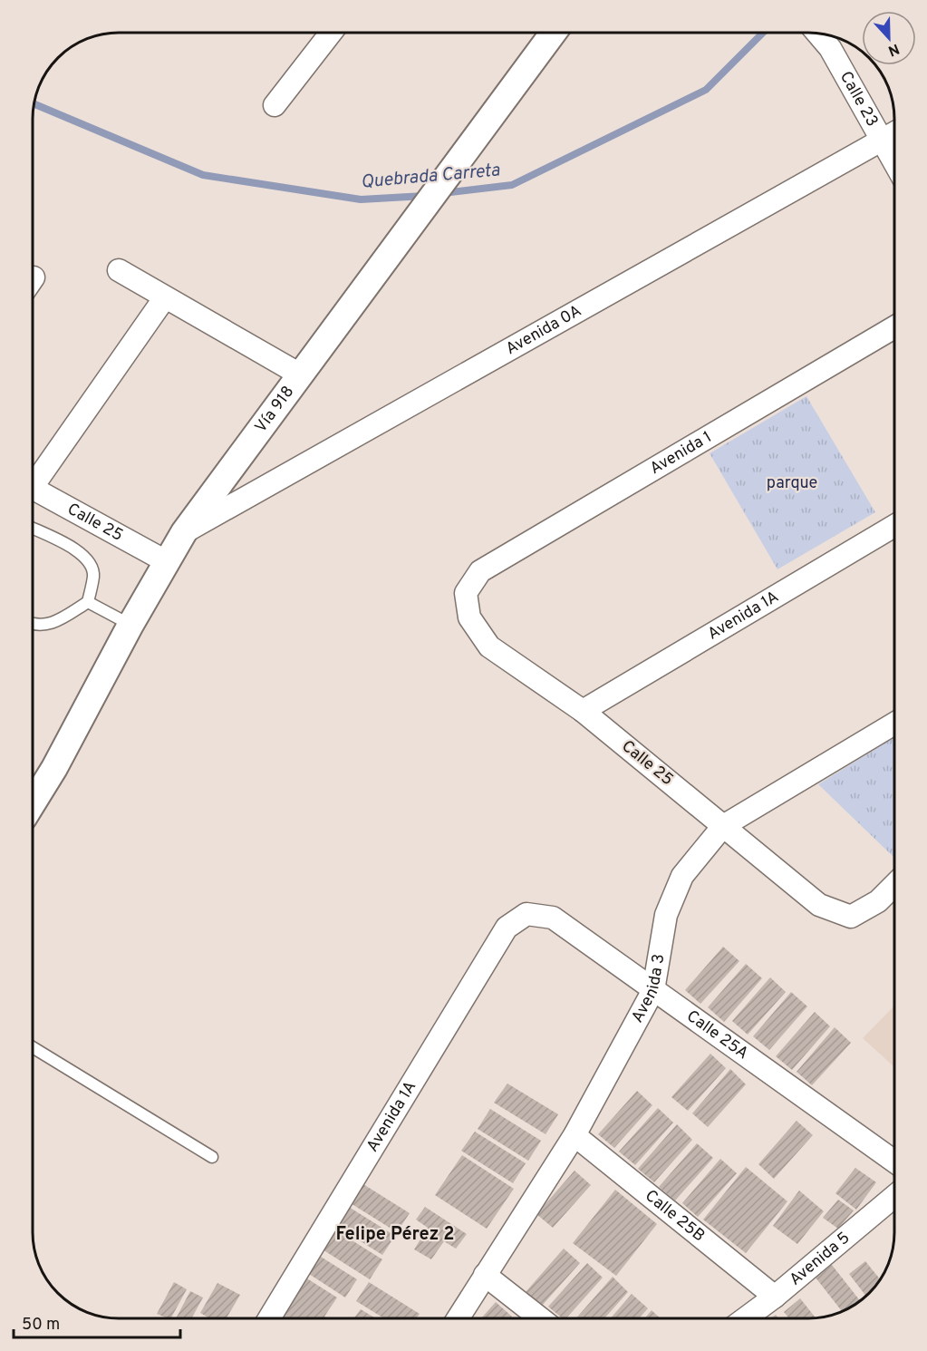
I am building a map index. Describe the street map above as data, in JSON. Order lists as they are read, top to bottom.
{
  "streets": {
    "street": [
      "Calle 23",
      "Avenida 0A",
      "Vía 918",
      "Avenida 1",
      "Calle 25",
      "Avenida 1A",
      "Avenida 3",
      "Calle 25A",
      "Calle 25B",
      "Avenida 5"
    ]
  },
  "crossings": [
    ["Calle 23", "Avenida 0A"],
    ["Avenida 0A", "Vía 918"],
    ["Vía 918", "Calle 25"],
    ["Avenida 1", "Calle 25"],
    ["Calle 25", "Avenida 1A"],
    ["Calle 25", "Avenida 3"],
    ["Avenida 1A", "Calle 25A"],
    ["Avenida 3", "Calle 25A"],
    ["Avenida 3", "Calle 25B"],
    ["Calle 25B", "Avenida 5"]
  ],
  "districts": ["Felipe Pérez 2"],
  "water": ["Quebrada Carreta"],
  "parks": ["parque"],
  "scale_bar": "50 m",
  "north": "bottom"
}
